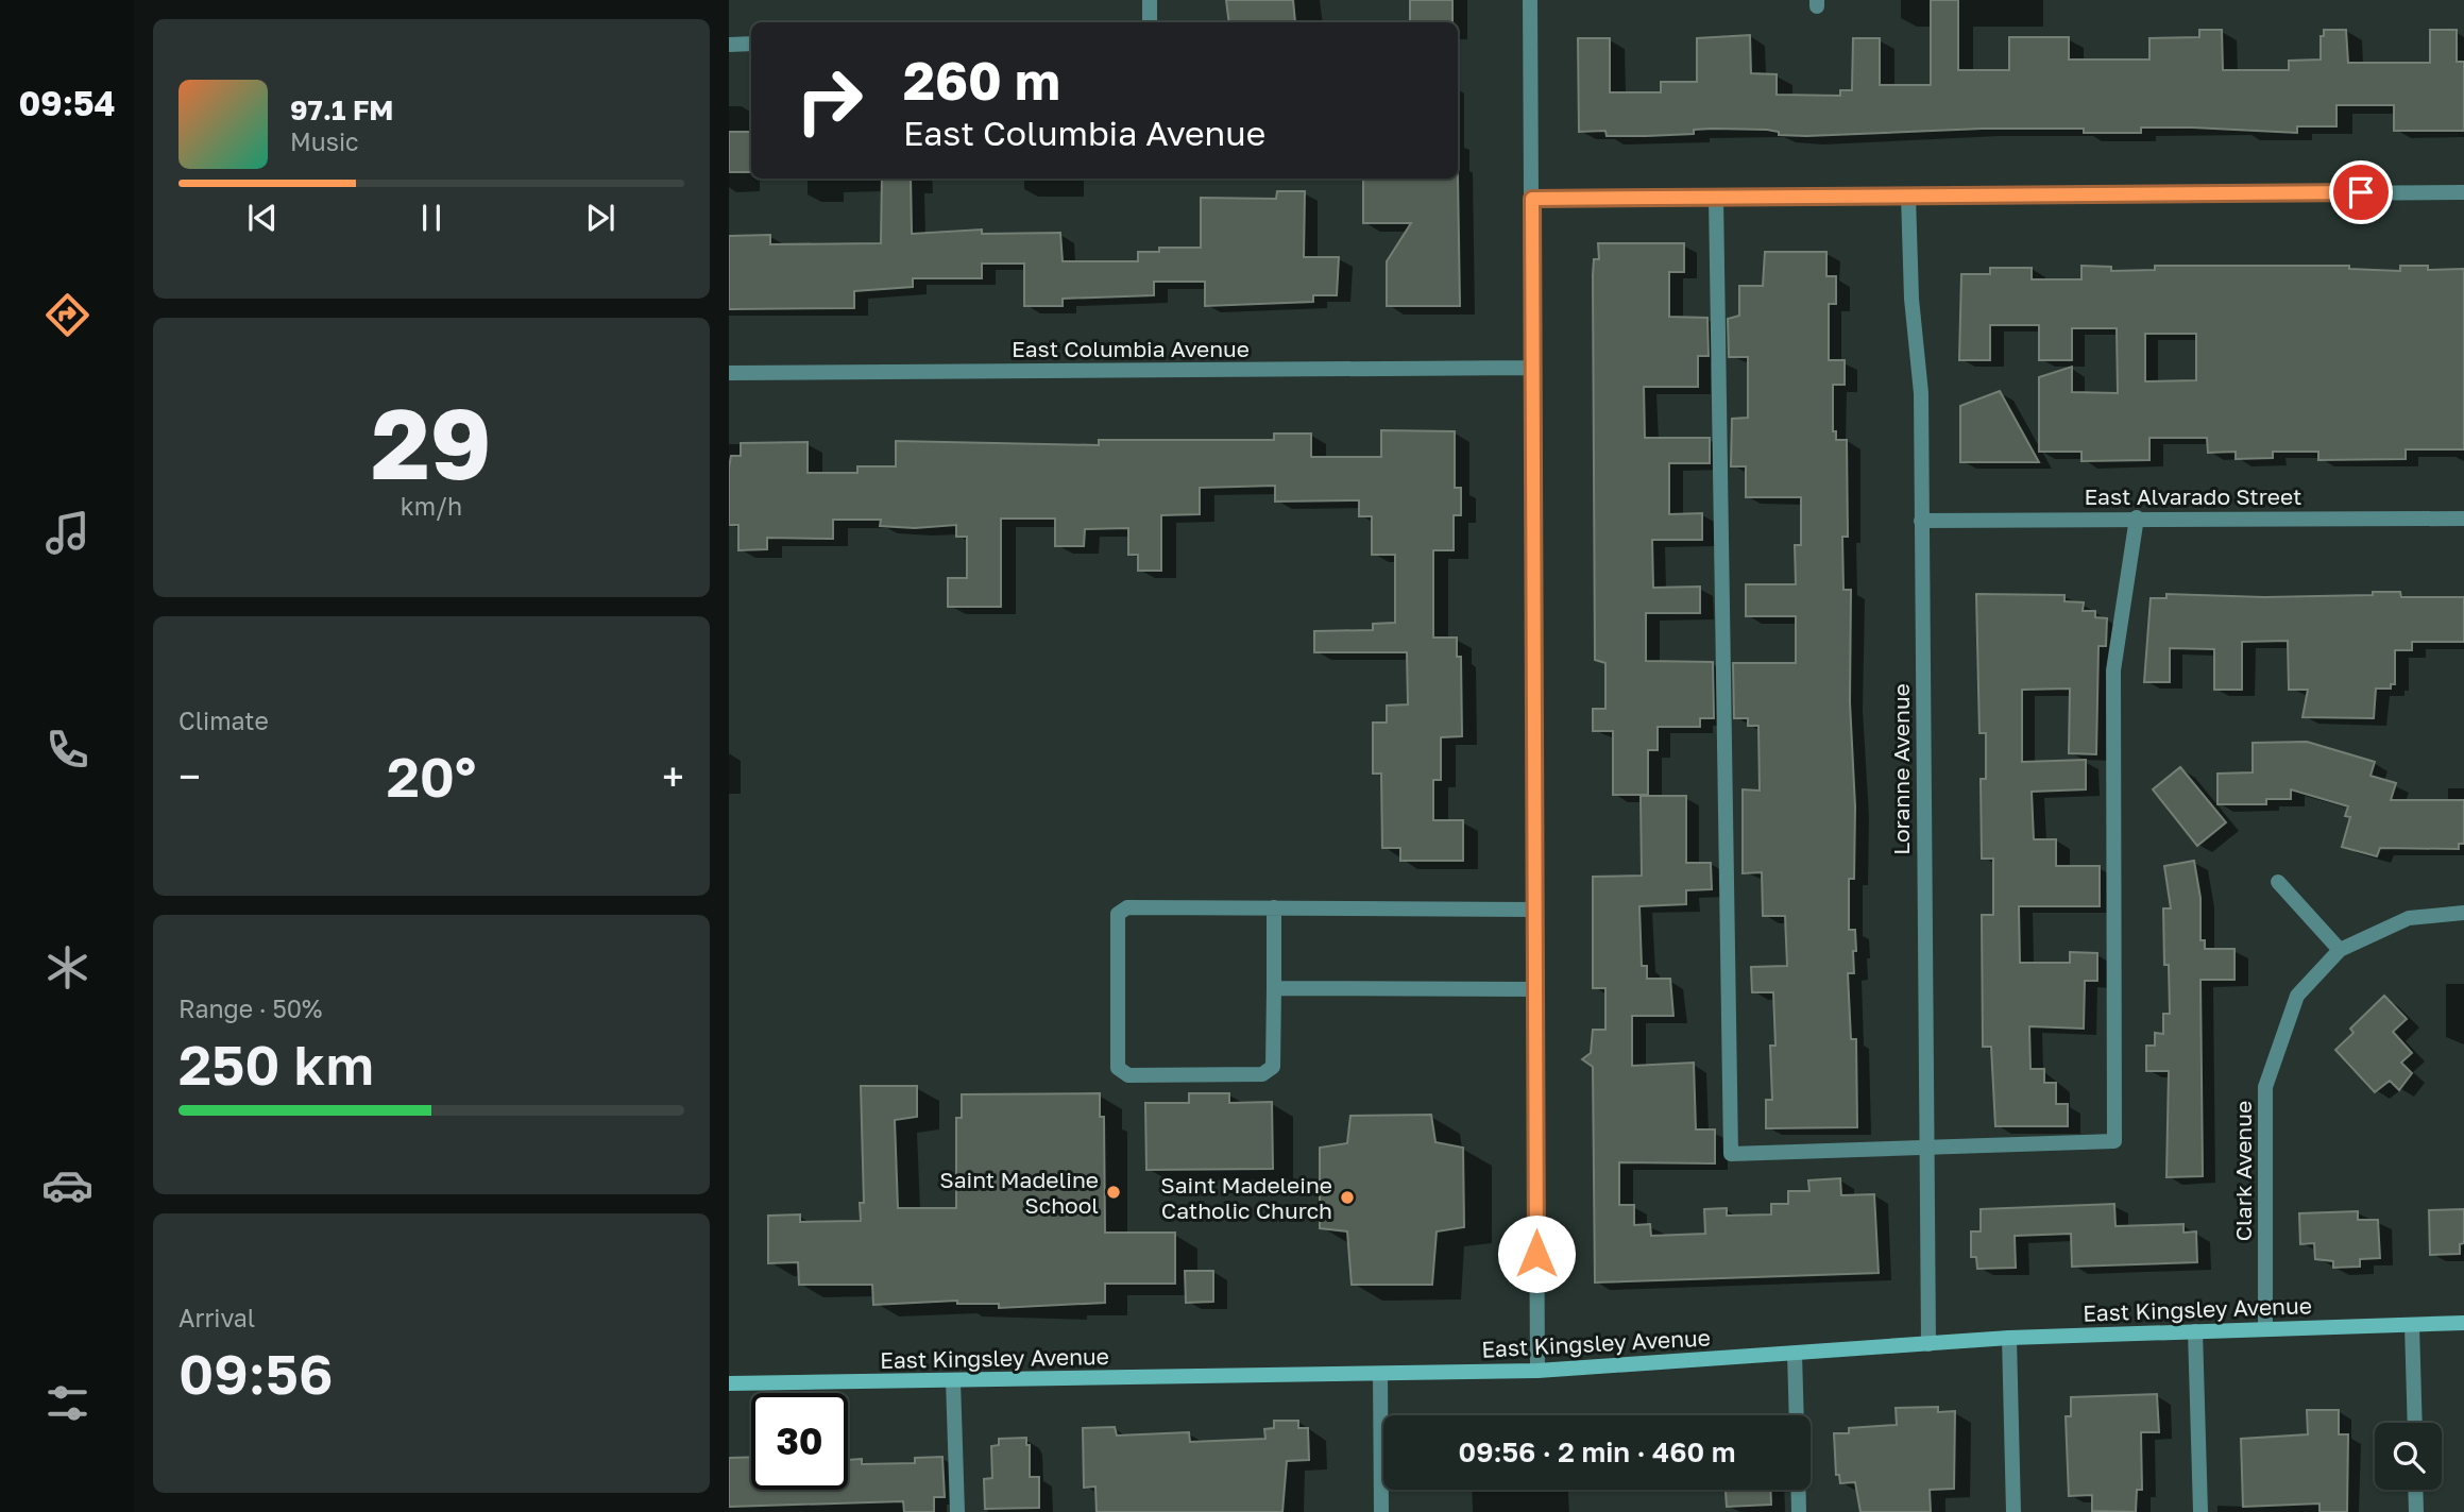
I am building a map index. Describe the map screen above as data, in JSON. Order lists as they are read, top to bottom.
{
  "streets": {
    "street": [
      "East Columbia Avenue",
      "East Alvarado Street",
      "Loranne Avenue",
      "Clark Avenue",
      "East Kingsley Avenue"
    ]
  },
  "crossings": [
    ["East Alvarado Street", "Loranne Avenue"],
    ["Loranne Avenue", "East Kingsley Avenue"],
    ["Clark Avenue", "East Kingsley Avenue"]
  ],
  "places": ["Saint Madeline School", "Saint Madeleine Catholic Church"],
  "page": {
    "tabs": "09:54",
    "turn": ["260 m", "East Columbia Avenue"],
    "song": ["97.1 FM", "Music"],
    "tile": [
      ["29", "km/h"],
      "Climate",
      ["Range · 50%", "250 km"],
      ["Arrival", "09:56"]
    ],
    "heat": ["−", "20°", "+"],
    "limit": "30",
    "trip": "09:56 · 2 min · 460 m"
  }
}
